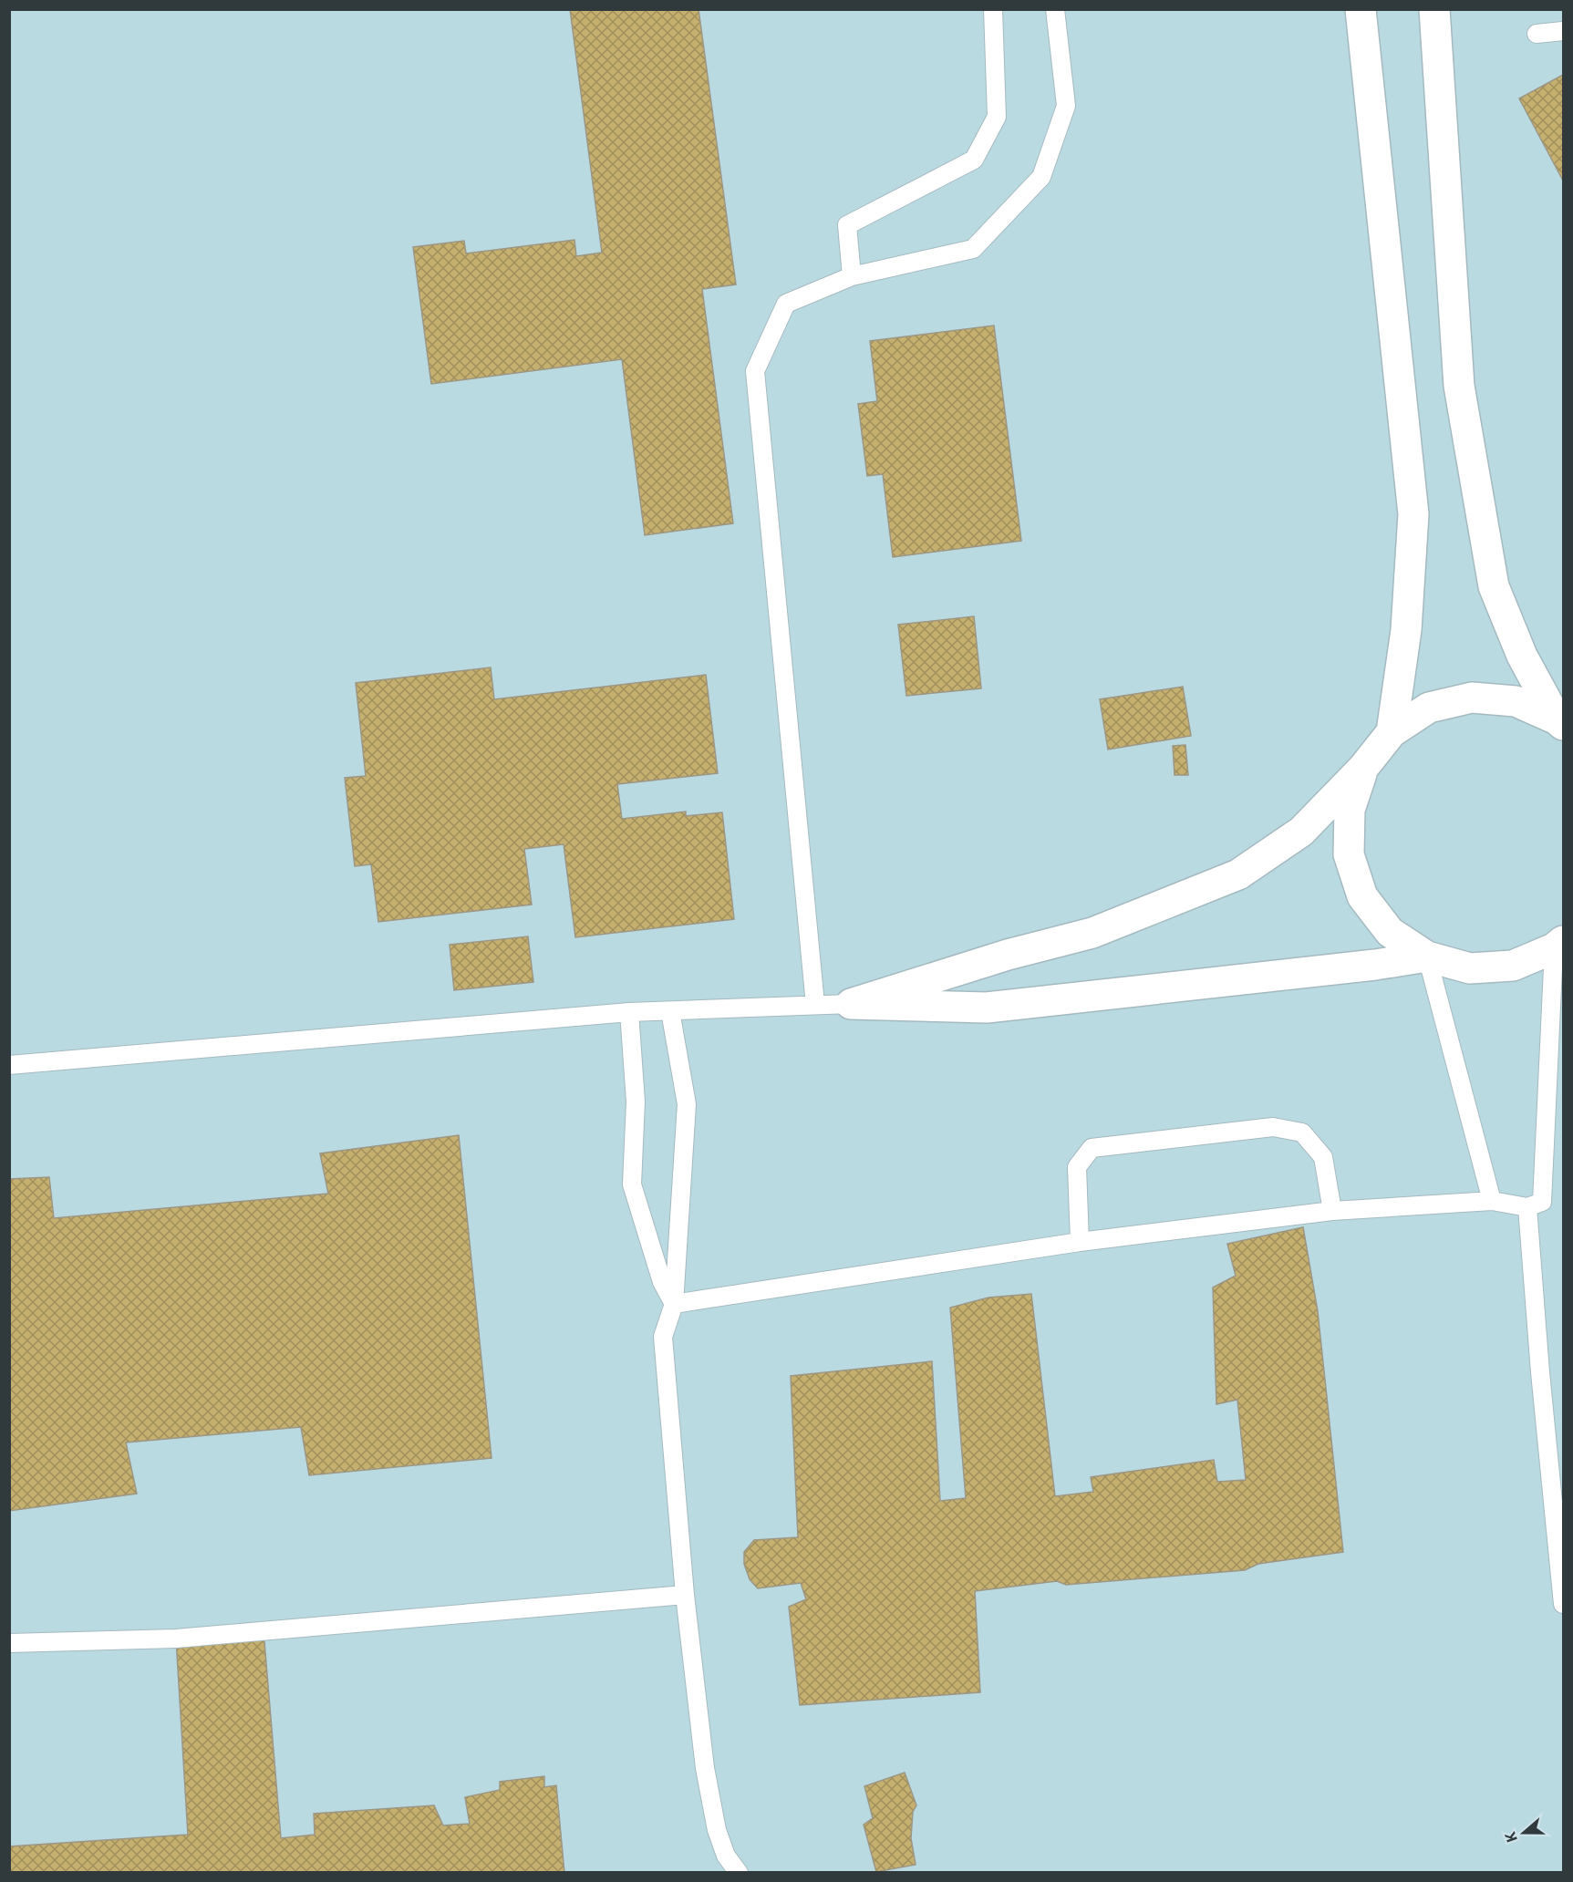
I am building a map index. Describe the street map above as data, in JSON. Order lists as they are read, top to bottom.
{
  "north": "left"
}
